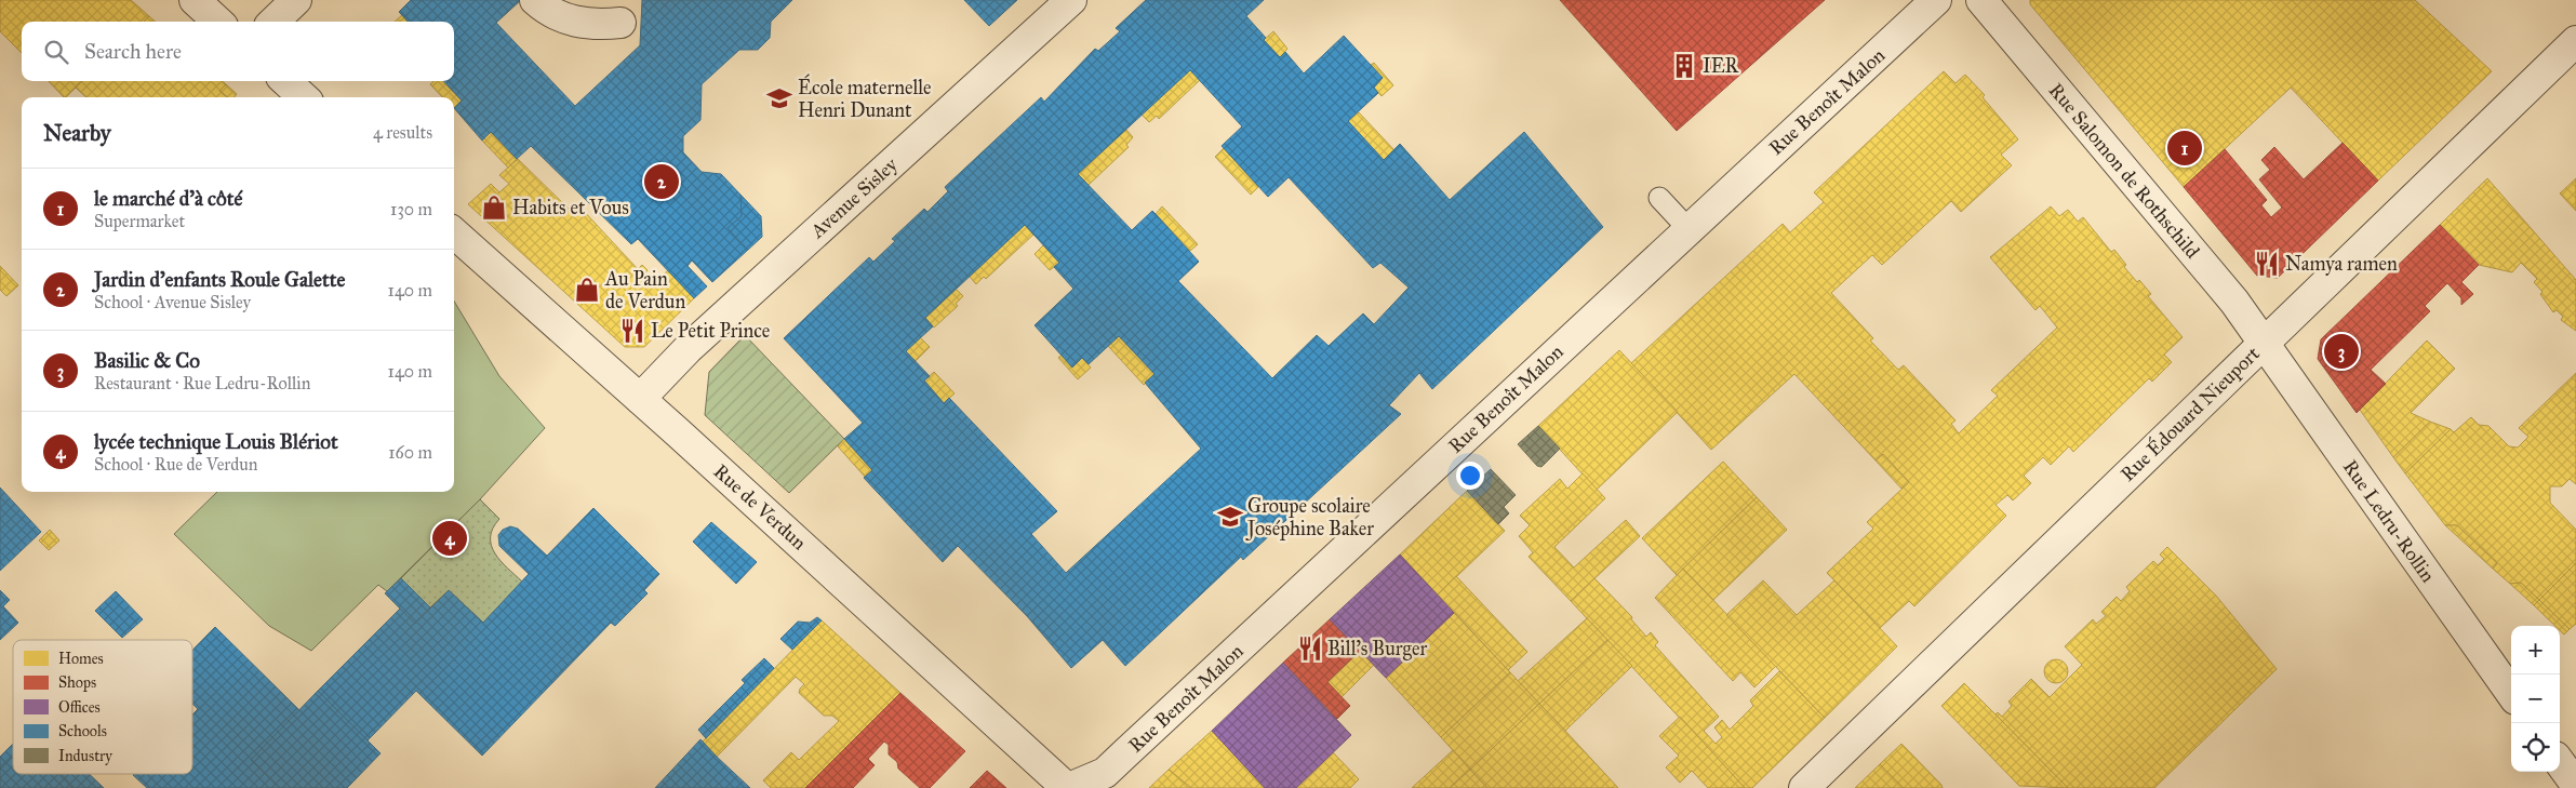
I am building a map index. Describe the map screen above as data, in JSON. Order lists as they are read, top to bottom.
{
  "streets": {
    "street": [
      "Rue Benoît Malon",
      "Rue Salomon de Rothschild",
      "Avenue Sisley",
      "Rue Édouard Nieuport",
      "Rue de Verdun",
      "Rue Ledru-Rollin"
    ]
  },
  "crossings": [
    ["Rue Benoît Malon", "Rue de Verdun"],
    ["Rue Salomon de Rothschild", "Rue Édouard Nieuport"],
    ["Rue Salomon de Rothschild", "Rue Ledru-Rollin"],
    ["Avenue Sisley", "Rue de Verdun"],
    ["Rue Édouard Nieuport", "Rue Ledru-Rollin"]
  ],
  "places": {
    "building": ["IER"],
    "school or university": ["École maternelle Henri Dunant", "Groupe scolaire Joséphine Baker"],
    "shop": ["Habits et Vous", "Au Pain de Verdun"],
    "restaurant": ["Namya ramen", "Le Petit Prince", "Bill’s Burger"]
  },
  "legend": [
    "Homes",
    "Shops",
    "Offices",
    "Schools",
    "Industry"
  ],
  "page": {
    "search": "Search here",
    "heading": ["Nearby", "4 results"],
    "pins": [
      "1",
      "2",
      "3",
      "4"
    ],
    "list": [
      {
        "mark": "1",
        "name": "le marché d'à côté",
        "note": "Supermarket",
        "value": "130 m"
      },
      {
        "mark": "2",
        "name": "Jardin d'enfants Roule Galette",
        "note": "School · Avenue Sisley",
        "value": "140 m"
      },
      {
        "mark": "3",
        "name": "Basilic & Co",
        "note": "Restaurant · Rue Ledru-Rollin",
        "value": "140 m"
      },
      {
        "mark": "4",
        "name": "lycée technique Louis Blériot",
        "note": "School · Rue de Verdun",
        "value": "160 m"
      }
    ],
    "map_buttons": ["+", "−"]
  }
}
